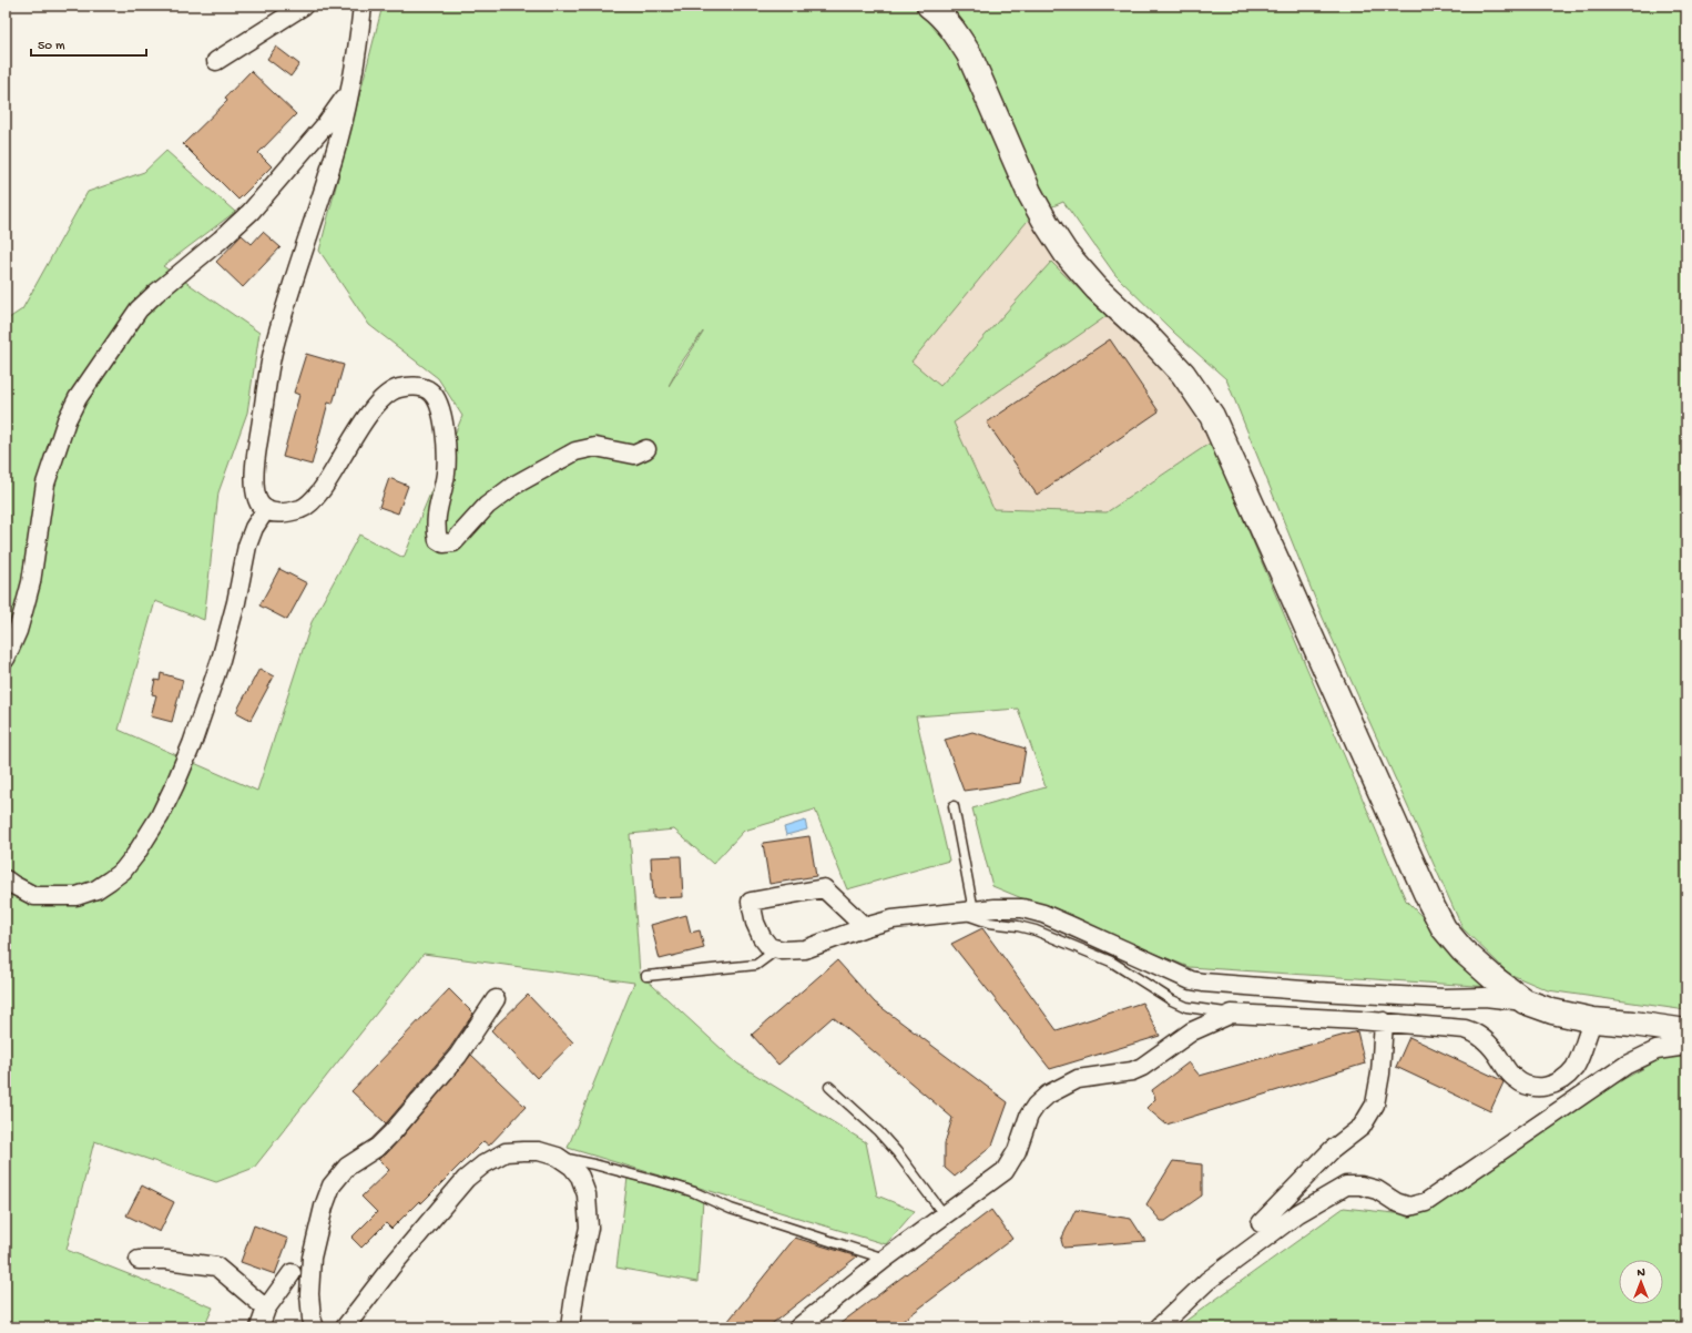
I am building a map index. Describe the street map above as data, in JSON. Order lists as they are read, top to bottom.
{
  "scale_bar": "50 m",
  "north": "top"
}
